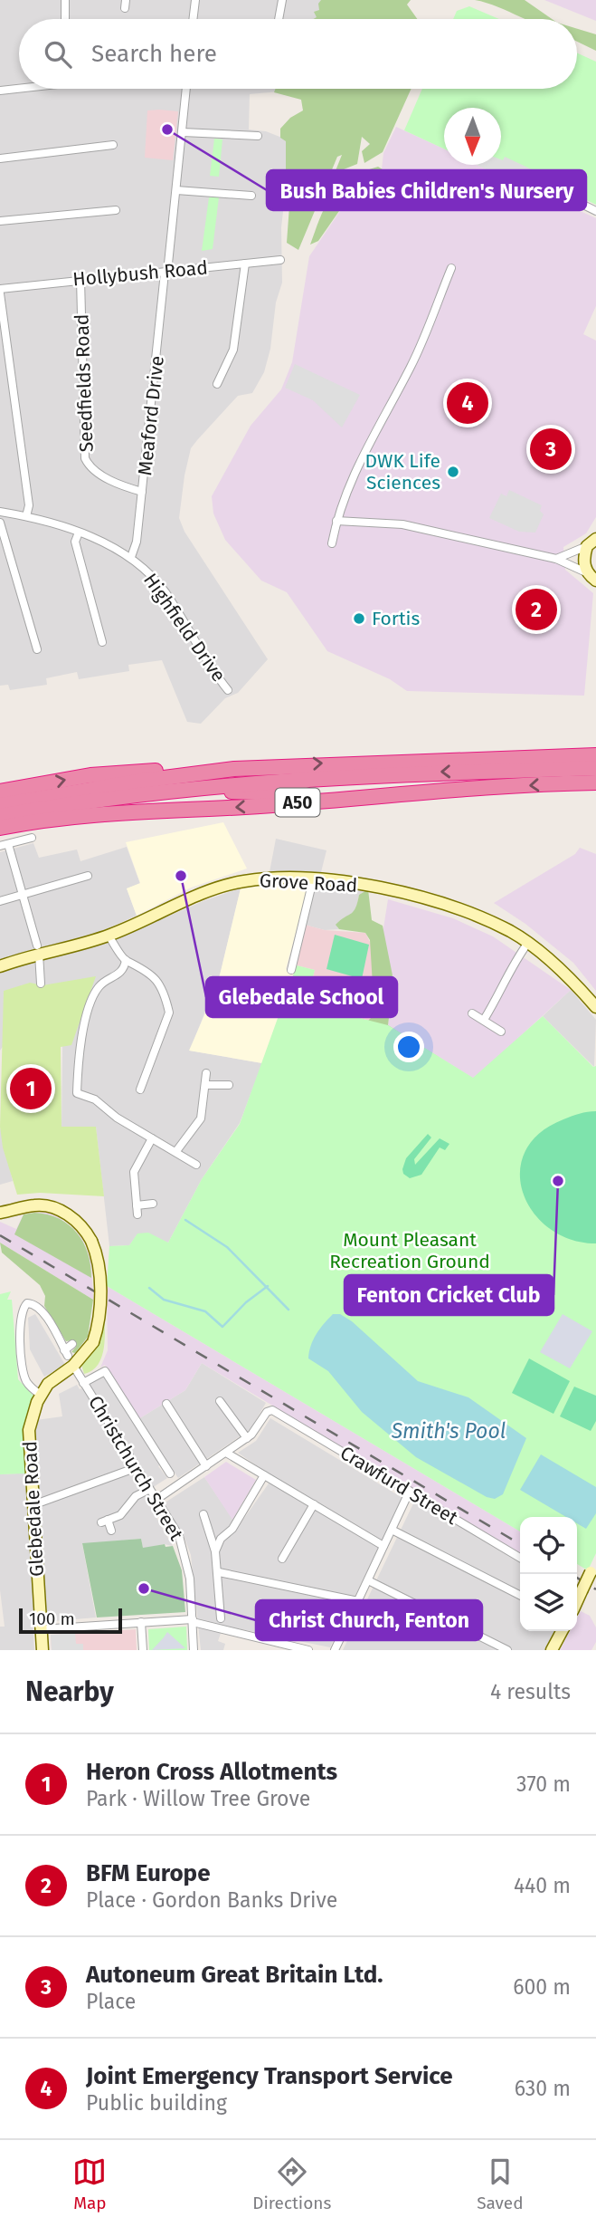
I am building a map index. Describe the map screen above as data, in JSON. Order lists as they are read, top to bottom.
{
  "streets": {
    "highway": ["A50"],
    "street": [
      "Hollybush Road",
      "Seedfields Road",
      "Meaford Drive",
      "Highfield Drive",
      "Grove Road",
      "Christchurch Street",
      "Crawfurd Street",
      "Glebedale Road"
    ]
  },
  "crossings": [
    ["Hollybush Road", "Seedfields Road"],
    ["Hollybush Road", "Meaford Drive"],
    ["Seedfields Road", "Meaford Drive"],
    ["Meaford Drive", "Highfield Drive"],
    ["Christchurch Street", "Glebedale Road"]
  ],
  "water": ["Smith's Pool"],
  "parks": ["Mount Pleasant Recreation Ground"],
  "places": [
    "Bush Babies Children's Nursery",
    "DWK Life Sciences",
    "Fortis",
    "Glebedale School",
    "Fenton Cricket Club",
    "Christ Church, Fenton"
  ],
  "scale_bar": "100 m",
  "north": "bottom",
  "page": {
    "search": "Search here",
    "pins": [
      "4",
      "3",
      "2",
      "1"
    ],
    "scale": "100 m",
    "heading": ["Nearby", "4 results"],
    "list": [
      {
        "mark": "1",
        "name": "Heron Cross Allotments",
        "note": "Park · Willow Tree Grove",
        "value": "370 m"
      },
      {
        "mark": "2",
        "name": "BFM Europe",
        "note": "Place · Gordon Banks Drive",
        "value": "440 m"
      },
      {
        "mark": "3",
        "name": "Autoneum Great Britain Ltd.",
        "note": "Place",
        "value": "600 m"
      },
      {
        "mark": "4",
        "name": "Joint Emergency Transport Service",
        "note": "Public building",
        "value": "630 m"
      }
    ],
    "nav": ["Map", "Directions", "Saved"]
  }
}
